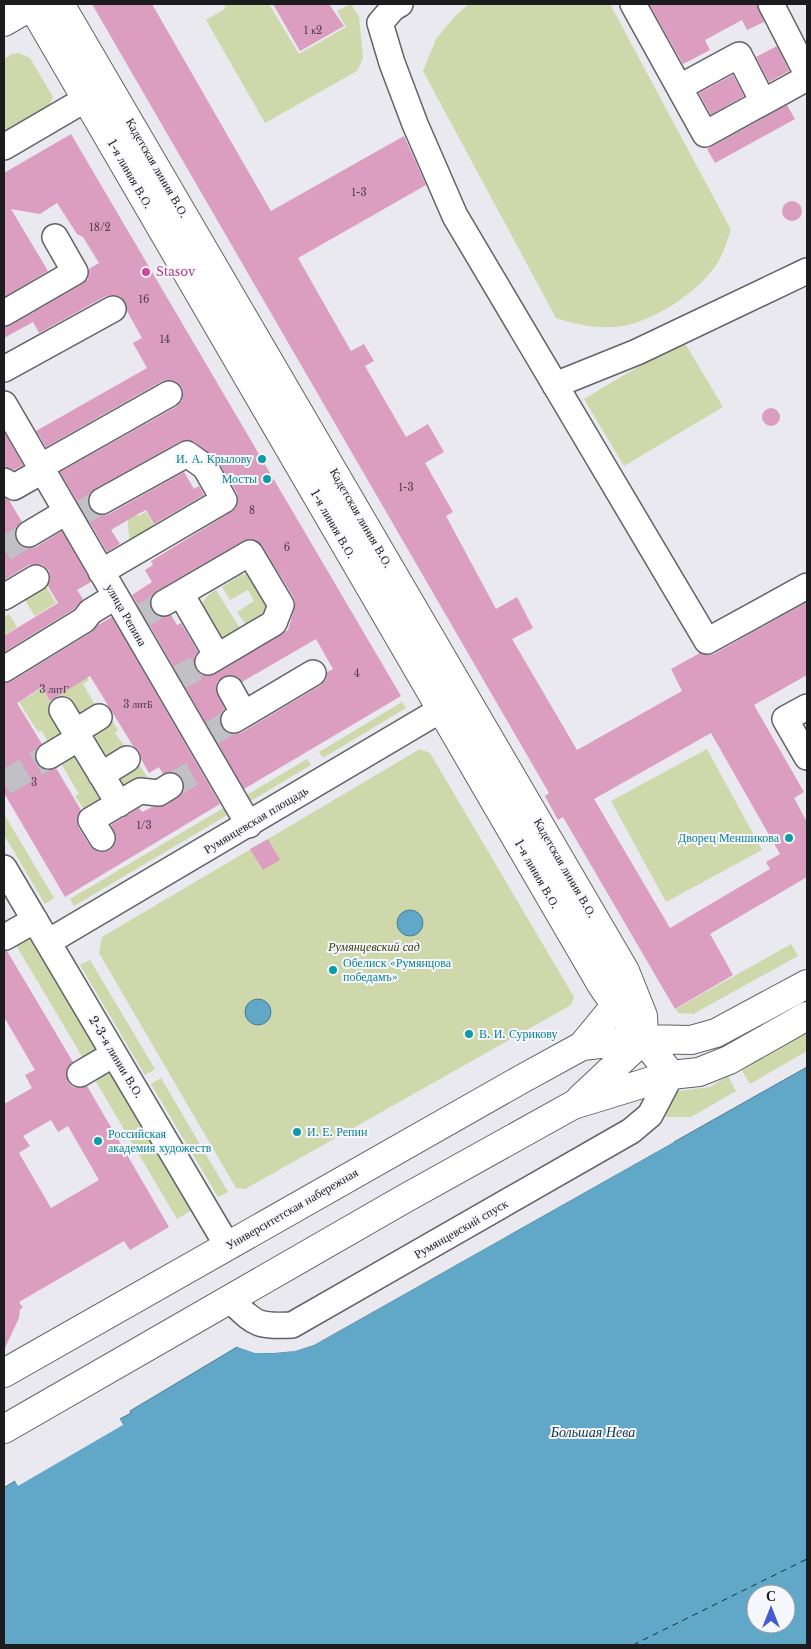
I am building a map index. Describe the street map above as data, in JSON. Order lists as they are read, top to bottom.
{
  "streets": {
    "main road": ["Кадетская линия В.О.", "1-я линия В.О.", "Университетская набережная"],
    "street": [
      "улица Репина",
      "Румянцевская площадь",
      "2-3-я линии В.О.",
      "Румянцевский спуск"
    ]
  },
  "crossings": [
    ["Кадетская линия В.О.", "1-я линия В.О."],
    ["Кадетская линия В.О.", "Румянцевская площадь"],
    ["Кадетская линия В.О.", "Университетская набережная"],
    ["1-я линия В.О.", "Румянцевская площадь"],
    ["1-я линия В.О.", "Университетская набережная"],
    ["1-я линия В.О.", "Румянцевский спуск"],
    ["улица Репина", "Румянцевская площадь"],
    ["Румянцевская площадь", "2-3-я линии В.О."],
    ["2-3-я линии В.О.", "Университетская набережная"]
  ],
  "water": ["Большая Нева"],
  "parks": ["Румянцевский сад"],
  "places": [
    "Stasov",
    "И. А. Крылову",
    "Мосты",
    "Дворец Меншикова",
    "Обелиск «Румянцова победамъ»",
    "В. И. Сурикову",
    "И. Е. Репин",
    "Российская академия художеств"
  ],
  "house_numbers": [
    "1 к2",
    "1-3",
    "18/2",
    "16",
    "14",
    "1-3",
    "8",
    "6",
    "4",
    "3 литГ",
    "3 литБ",
    "3",
    "1/3"
  ],
  "north": "top"
}
